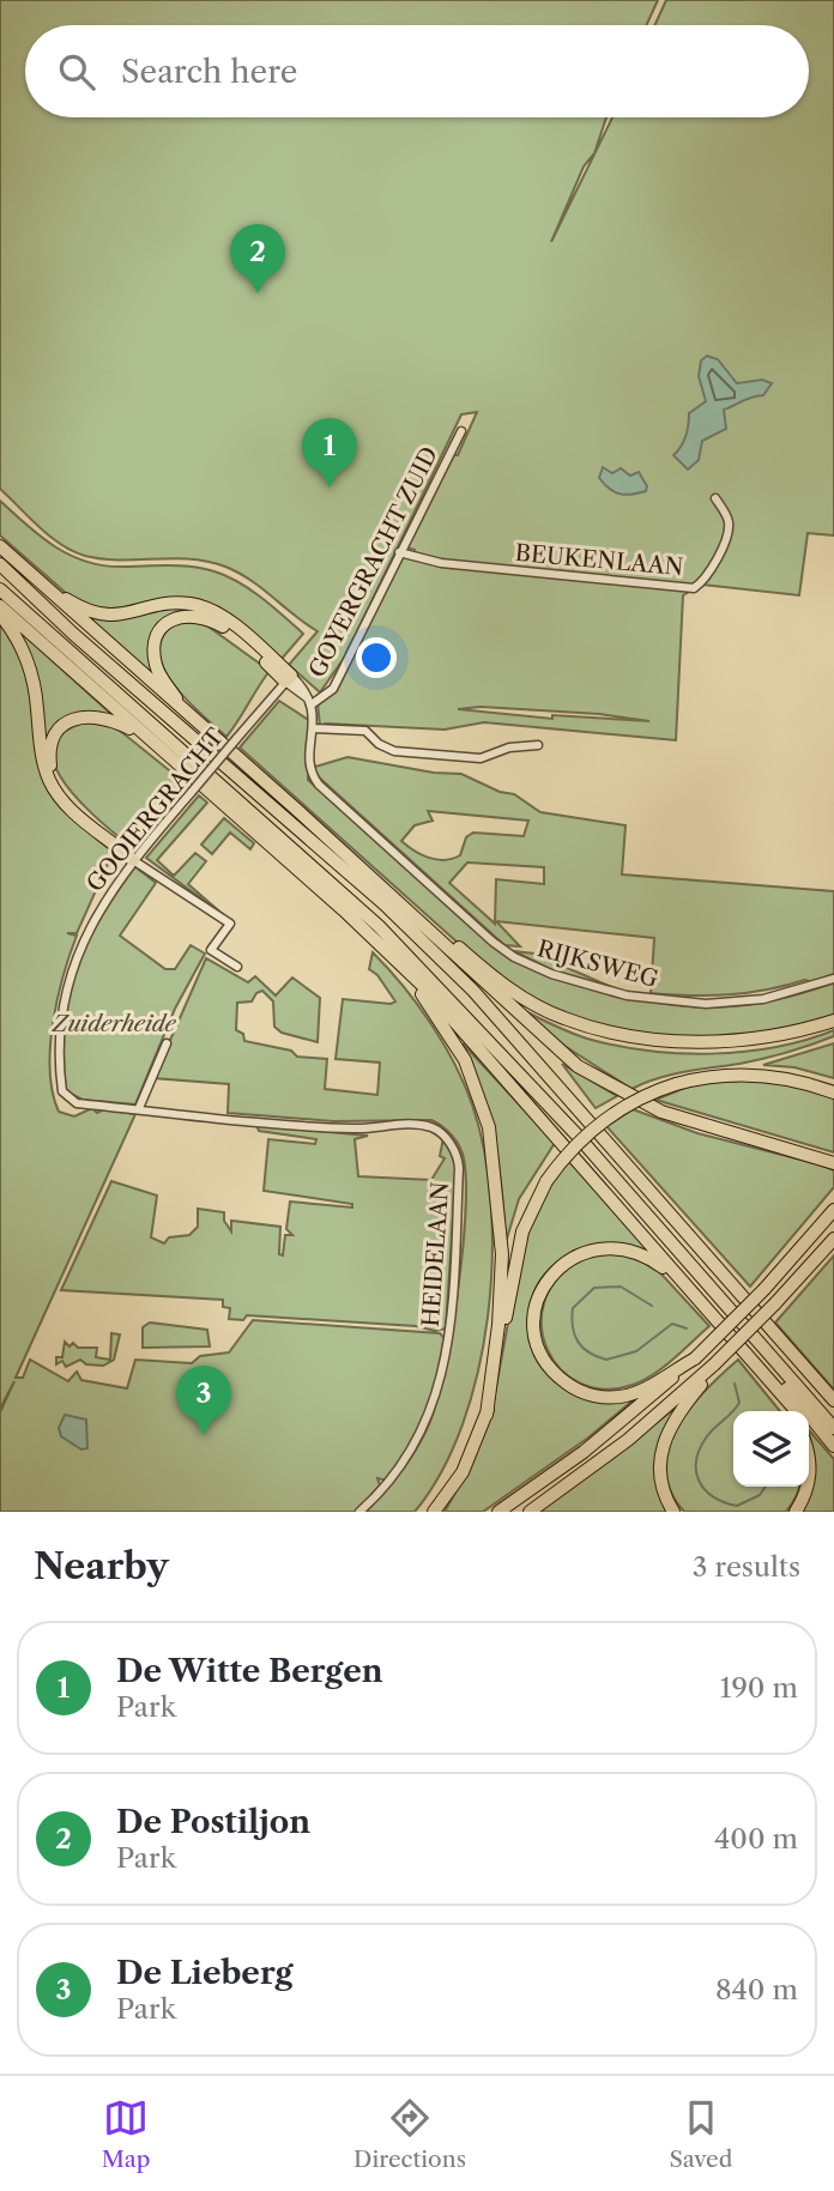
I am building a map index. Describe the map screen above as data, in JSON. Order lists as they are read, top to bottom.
{
  "streets": {
    "street": [
      "BEUKENLAAN",
      "GOYERGRACHT ZUID",
      "GOOIERGRACHT",
      "RIJKSWEG",
      "HEIDELAAN"
    ]
  },
  "crossings": [
    ["BEUKENLAAN", "GOYERGRACHT ZUID"],
    ["GOOIERGRACHT", "HEIDELAAN"]
  ],
  "parks": ["Zuiderheide"],
  "page": {
    "search": "Search here",
    "pins": ["2", "1", "3"],
    "heading": ["Nearby", "3 results"],
    "list": [
      {
        "mark": "1",
        "name": "De Witte Bergen",
        "note": "Park",
        "value": "190 m"
      },
      {
        "mark": "2",
        "name": "De Postiljon",
        "note": "Park",
        "value": "400 m"
      },
      {
        "mark": "3",
        "name": "De Lieberg",
        "note": "Park",
        "value": "840 m"
      }
    ],
    "nav": ["Map", "Directions", "Saved"]
  }
}
